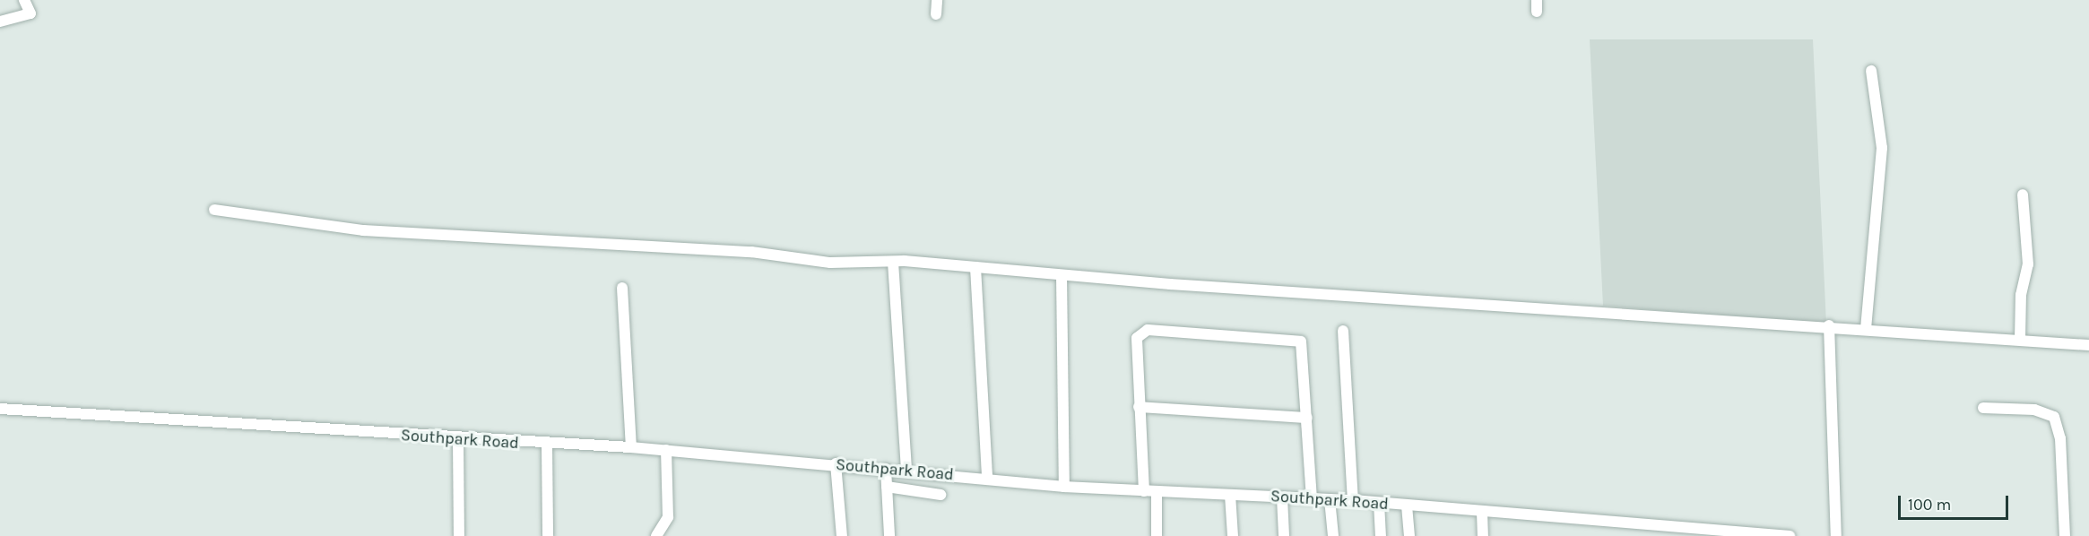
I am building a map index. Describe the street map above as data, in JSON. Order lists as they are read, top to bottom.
{
  "streets": {
    "street": ["Southpark Road"]
  },
  "scale_bar": "100 m"
}
